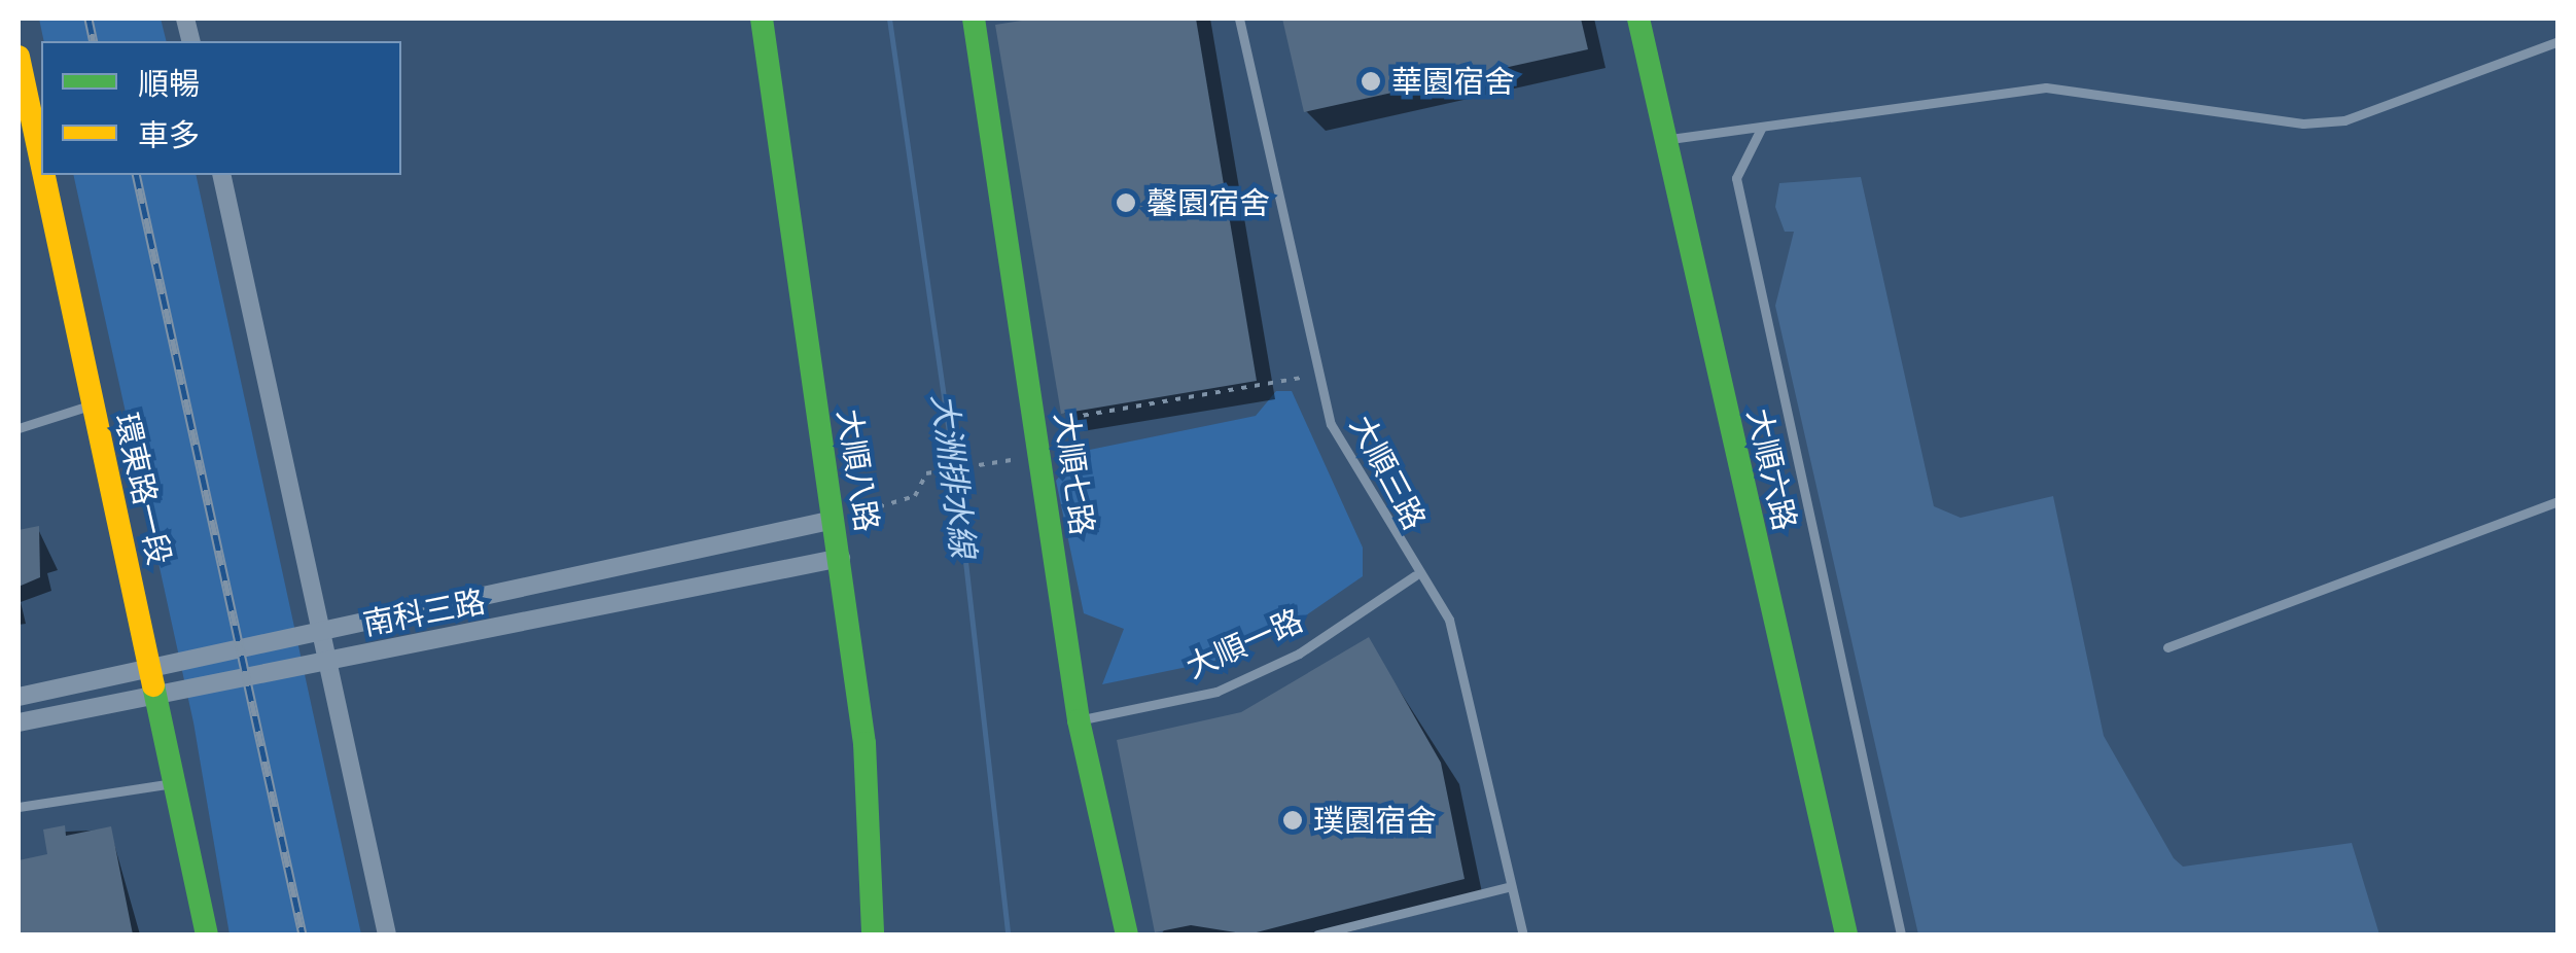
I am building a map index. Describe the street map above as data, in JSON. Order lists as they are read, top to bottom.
{
  "streets": {
    "street": [
      "大順六路",
      "大順八路",
      "大順七路",
      "環東路一段",
      "南科三路"
    ],
    "lane": ["大順三路", "大順一路"]
  },
  "crossings": [
    ["大順八路", "南科三路"],
    ["大順三路", "大順一路"],
    ["大順七路", "大順一路"],
    ["環東路一段", "南科三路"]
  ],
  "water": ["大洲排水線"],
  "places": ["華園宿舍", "馨園宿舍", "璞園宿舍"],
  "legend": ["順暢", "車多"]
}
